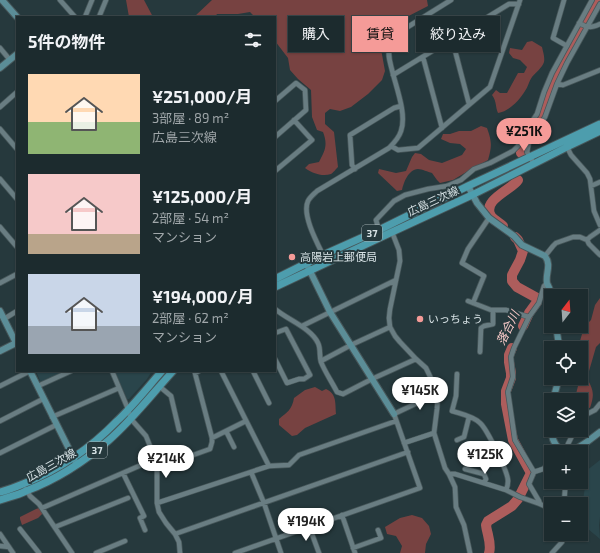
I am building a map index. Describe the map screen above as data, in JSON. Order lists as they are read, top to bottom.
{
  "streets": {
    "main road": ["広島三次線", "37"]
  },
  "water": ["落合川"],
  "places": ["高陽岩上郵便局", "いっちょう"],
  "north": "top",
  "page": {
    "chip": ["購入", "賃貸", "絞り込み"],
    "heading": "5件の物件",
    "list": [
      {
        "name": "¥251,000/月",
        "note": "3部屋 · 89 m² · 広島三次線"
      },
      {
        "name": "¥125,000/月",
        "note": "2部屋 · 54 m² · マンション"
      },
      {
        "name": "¥194,000/月",
        "note": "2部屋 · 62 m² · マンション"
      }
    ],
    "price": [
      "¥251K",
      "¥145K",
      "¥125K",
      "¥214K",
      "¥194K"
    ],
    "map_buttons": ["+", "−"]
  }
}
